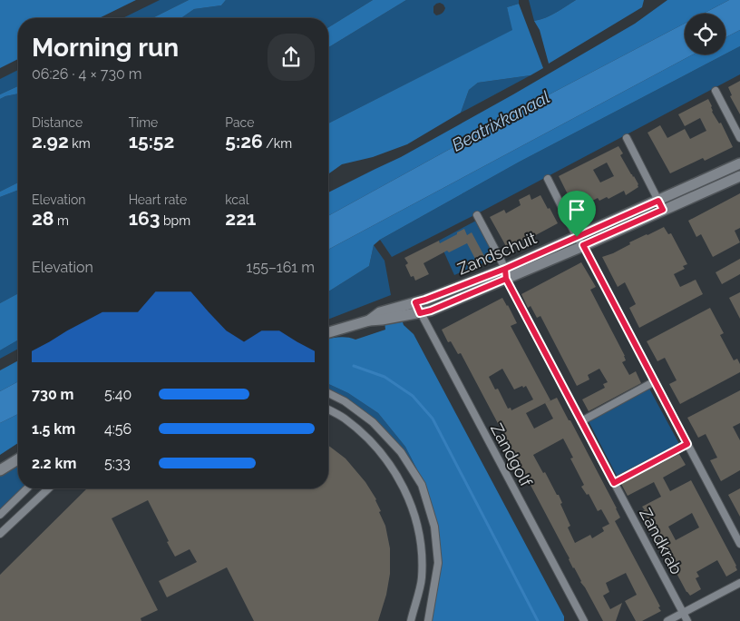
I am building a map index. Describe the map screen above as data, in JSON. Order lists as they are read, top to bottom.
{
  "streets": {
    "street": ["Zandschuit", "Zandgolf", "Zandkrab"]
  },
  "crossings": [
    ["Zandschuit", "Zandgolf"],
    ["Zandschuit", "Zandkrab"]
  ],
  "water": ["Beatrixkanaal"],
  "page": {
    "heading": ["Morning run", "06:26 · 4 × 730 m"],
    "stats": [
      ["Distance", "2.92 km"],
      ["Time", "15:52"],
      ["Pace", "5:26 /km"],
      ["Elevation", "28 m"],
      ["Heart rate", "163 bpm"],
      ["kcal", "221"]
    ],
    "chart": ["Elevation", "155–161 m"],
    "list": [
      {
        "name": "730 m",
        "note": "5:40"
      },
      {
        "name": "1.5 km",
        "note": "4:56"
      },
      {
        "name": "2.2 km",
        "note": "5:33"
      }
    ]
  }
}
